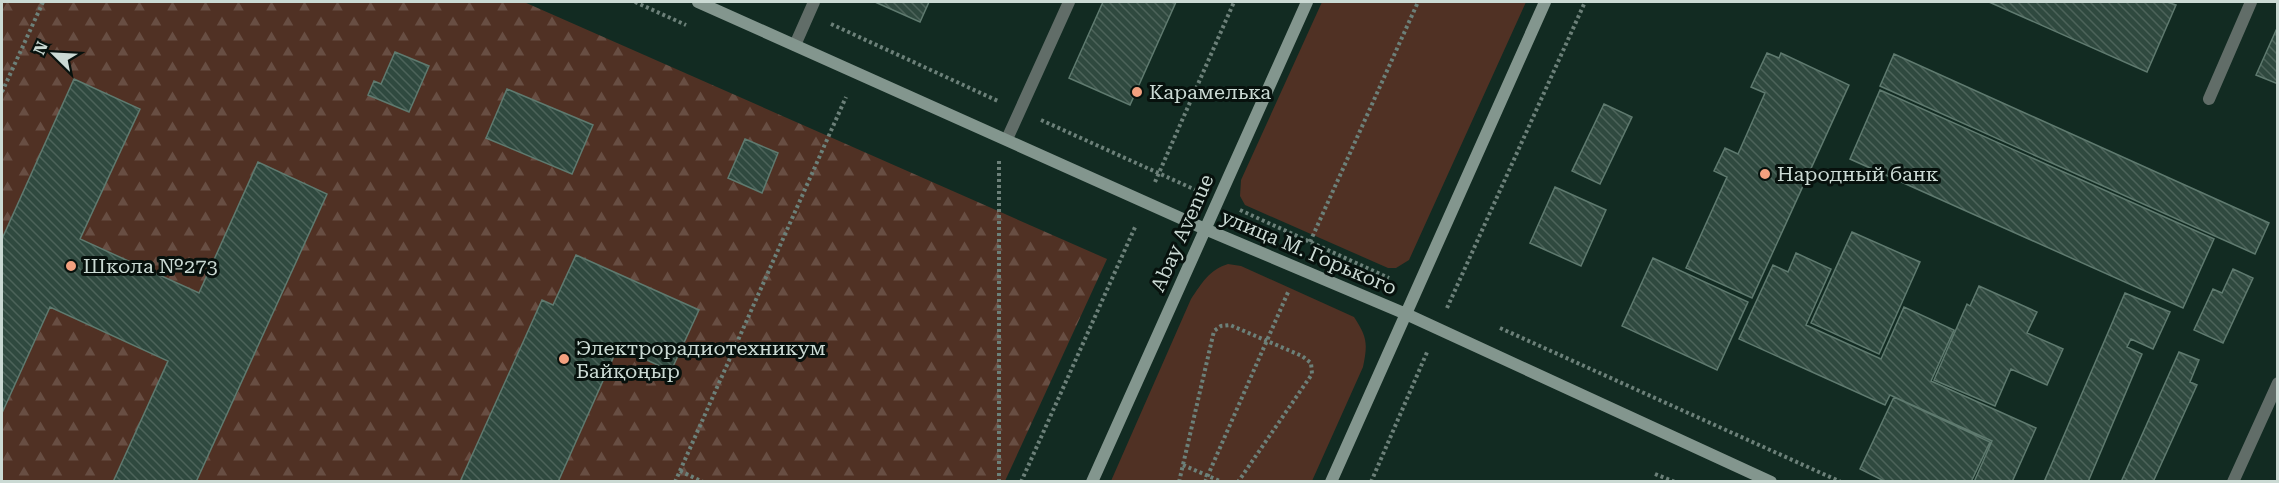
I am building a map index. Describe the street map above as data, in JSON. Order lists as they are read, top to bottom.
{
  "streets": {
    "main road": ["Abay Avenue", "улица М. Горького"]
  },
  "crossings": [
    ["Abay Avenue", "улица М. Горького"]
  ],
  "places": [
    "Карамелька",
    "Народный банк",
    "Школа №273",
    "Электрорадиотехникум Байқоңыр"
  ],
  "north": "top left"
}
